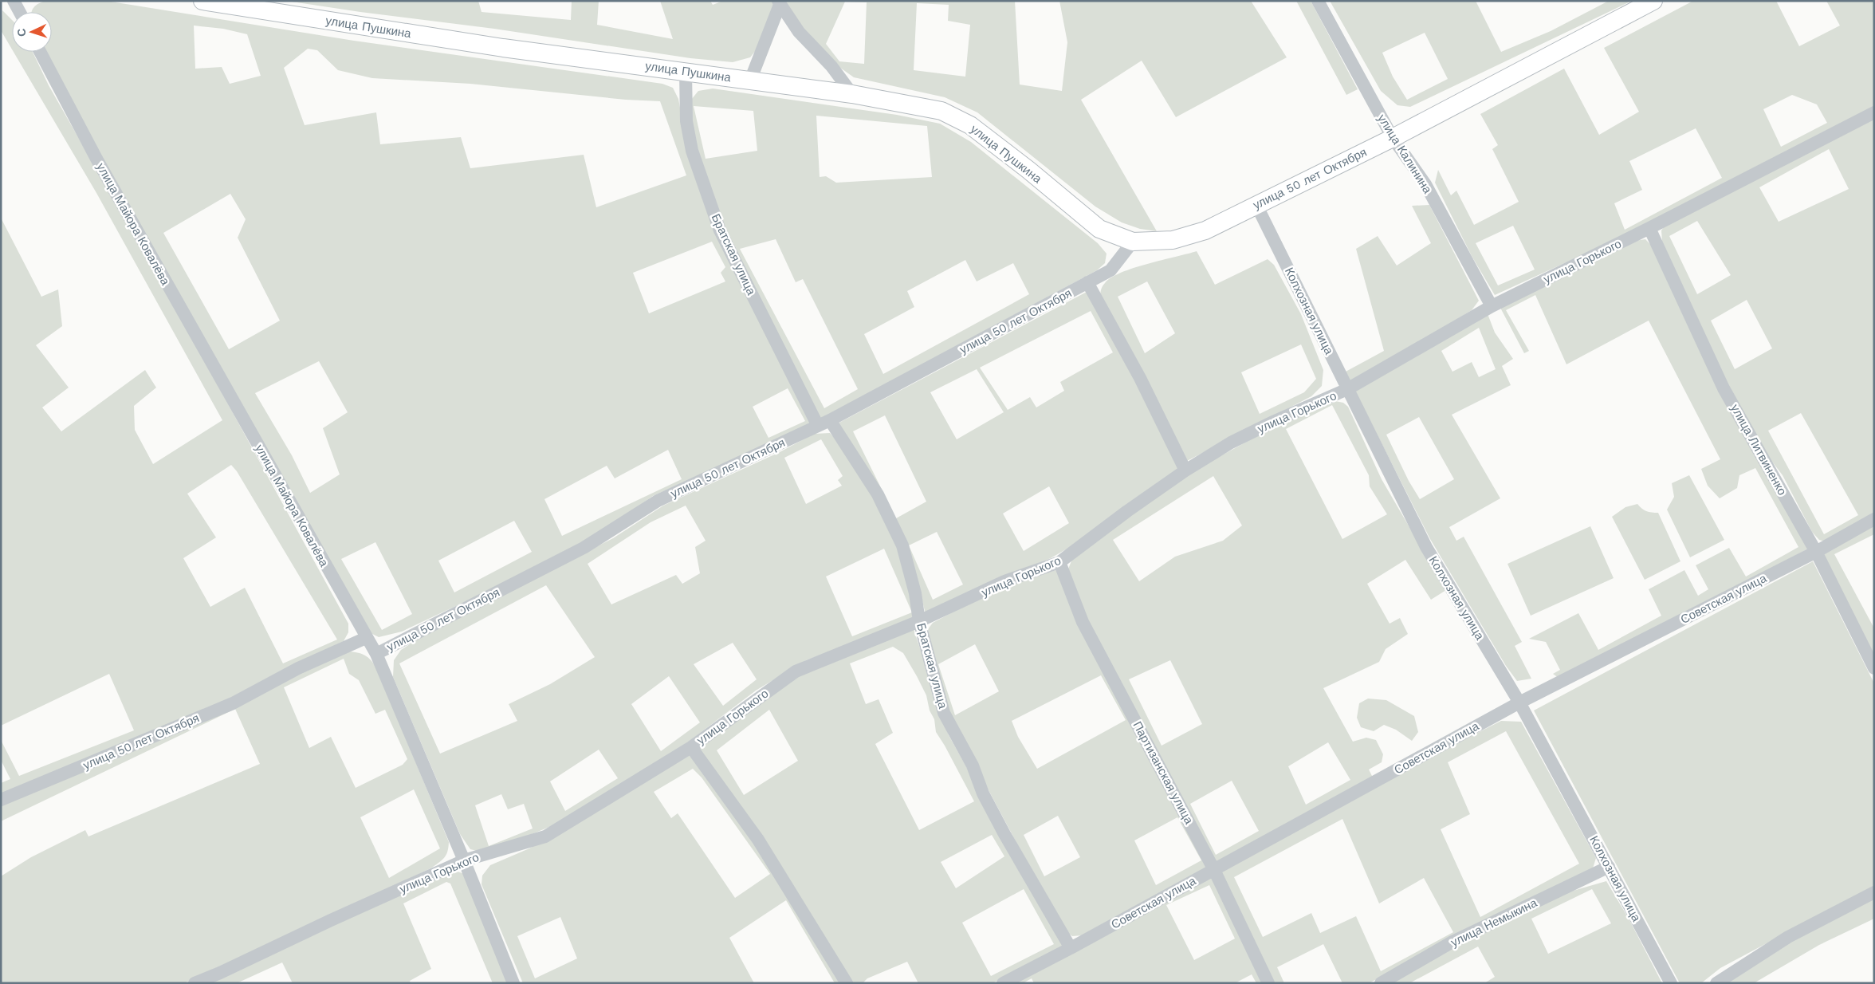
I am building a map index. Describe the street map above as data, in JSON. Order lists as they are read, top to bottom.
{
  "streets": {
    "main road": ["улица Пушкина", "улица 50 лет Октября"],
    "street": [
      "улица Калинина",
      "улица Майора Ковалёва",
      "Братская улица",
      "улица Горького",
      "Колхозная улица",
      "улица Литвиненко",
      "Советская улица",
      "Партизанская улица",
      "улица Немыкина"
    ]
  },
  "crossings": [
    ["улица Пушкина", "улица 50 лет Октября"],
    ["улица Пушкина", "Братская улица"],
    ["улица Калинина", "улица 50 лет Октября"],
    ["улица Калинина", "улица Горького"],
    ["улица 50 лет Октября", "улица Майора Ковалёва"],
    ["улица 50 лет Октября", "Братская улица"],
    ["улица 50 лет Октября", "Колхозная улица"],
    ["улица Майора Ковалёва", "улица Горького"],
    ["Братская улица", "улица Горького"],
    ["Братская улица", "Советская улица"],
    ["улица Горького", "Колхозная улица"],
    ["улица Горького", "улица Литвиненко"],
    ["улица Горького", "Партизанская улица"],
    ["Колхозная улица", "Советская улица"],
    ["Колхозная улица", "улица Немыкина"],
    ["улица Литвиненко", "Советская улица"],
    ["Советская улица", "Партизанская улица"]
  ],
  "north": "left"
}
